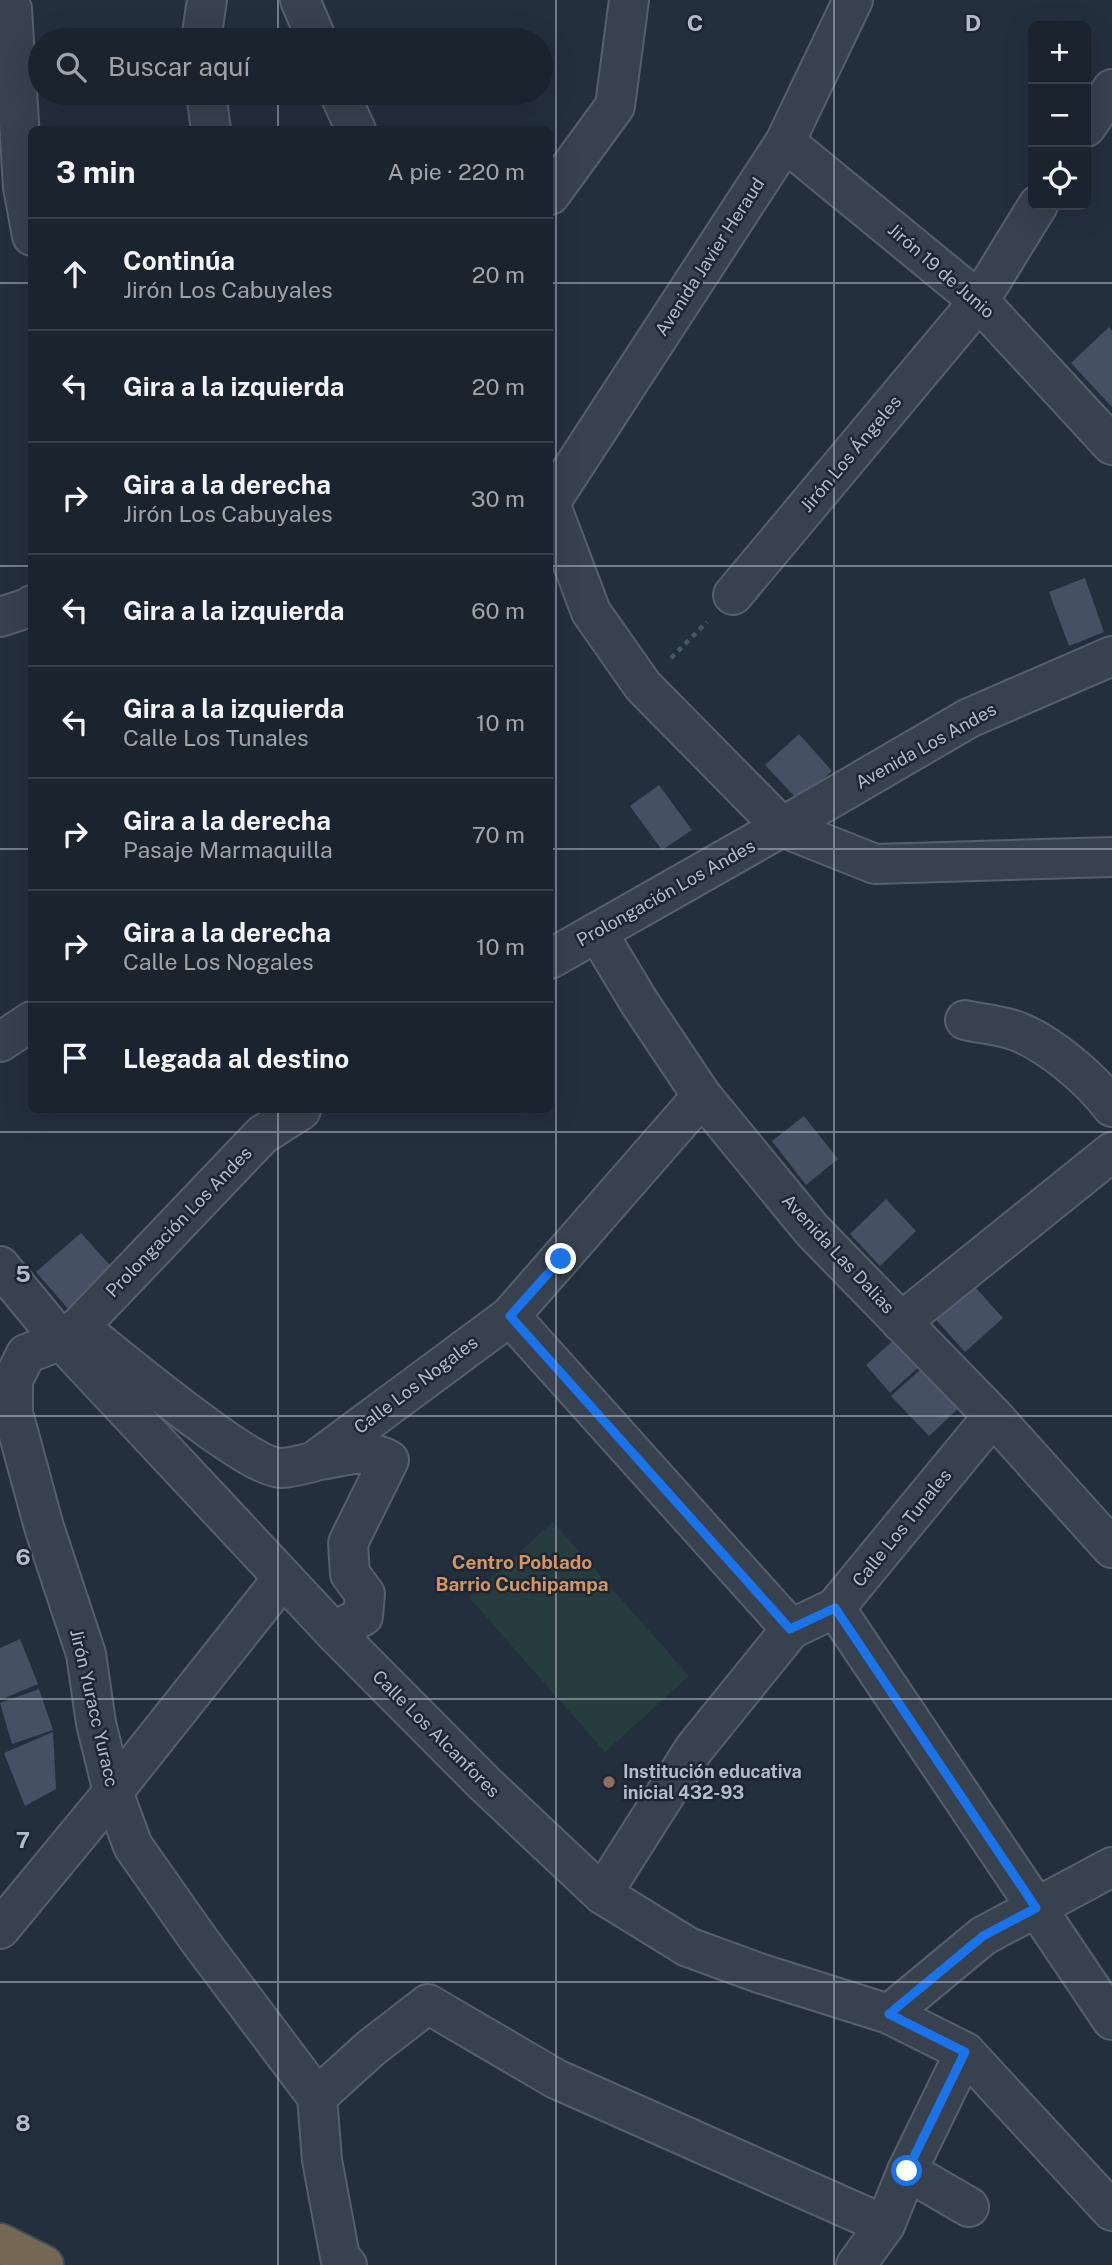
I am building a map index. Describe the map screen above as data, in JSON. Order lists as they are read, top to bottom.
{
  "streets": {
    "street": [
      "Avenida Javier Heraud",
      "Jirón 19 de Junio",
      "Jirón Los Ángeles",
      "Avenida Los Andes",
      "Prolongación Los Andes",
      "Avenida Las Dalias",
      "Calle Los Nogales",
      "Calle Los Tunales",
      "Jirón Yuracc Yuracc",
      "Calle Los Alcanfores"
    ]
  },
  "crossings": [
    ["Avenida Javier Heraud", "Jirón 19 de Junio"],
    ["Jirón 19 de Junio", "Jirón Los Ángeles"],
    ["Avenida Los Andes", "Prolongación Los Andes"],
    ["Prolongación Los Andes", "Avenida Las Dalias"],
    ["Prolongación Los Andes", "Calle Los Nogales"],
    ["Prolongación Los Andes", "Jirón Yuracc Yuracc"],
    ["Prolongación Los Andes", "Calle Los Alcanfores"],
    ["Avenida Las Dalias", "Calle Los Nogales"],
    ["Avenida Las Dalias", "Calle Los Tunales"],
    ["Calle Los Nogales", "Jirón Yuracc Yuracc"],
    ["Calle Los Nogales", "Calle Los Alcanfores"],
    ["Calle Los Tunales", "Calle Los Alcanfores"],
    ["Jirón Yuracc Yuracc", "Calle Los Alcanfores"]
  ],
  "districts": ["Centro Poblado Barrio Cuchipampa"],
  "places": ["Institución educativa inicial 432-93"],
  "page": {
    "map_buttons": ["+", "−"],
    "search": "Buscar aquí",
    "heading": ["3 min", "A pie · 220 m"],
    "list": [
      ["Continúa", "Jirón Los Cabuyales", "20 m"],
      ["Gira a la izquierda", "20 m"],
      ["Gira a la derecha", "Jirón Los Cabuyales", "30 m"],
      ["Gira a la izquierda", "60 m"],
      ["Gira a la izquierda", "Calle Los Tunales", "10 m"],
      ["Gira a la derecha", "Pasaje Marmaquilla", "70 m"],
      ["Gira a la derecha", "Calle Los Nogales", "10 m"],
      "Llegada al destino"
    ]
  },
  "grid": {
    "columns": ["C", "D"],
    "rows": [
      "5",
      "6",
      "7",
      "8"
    ]
  }
}
